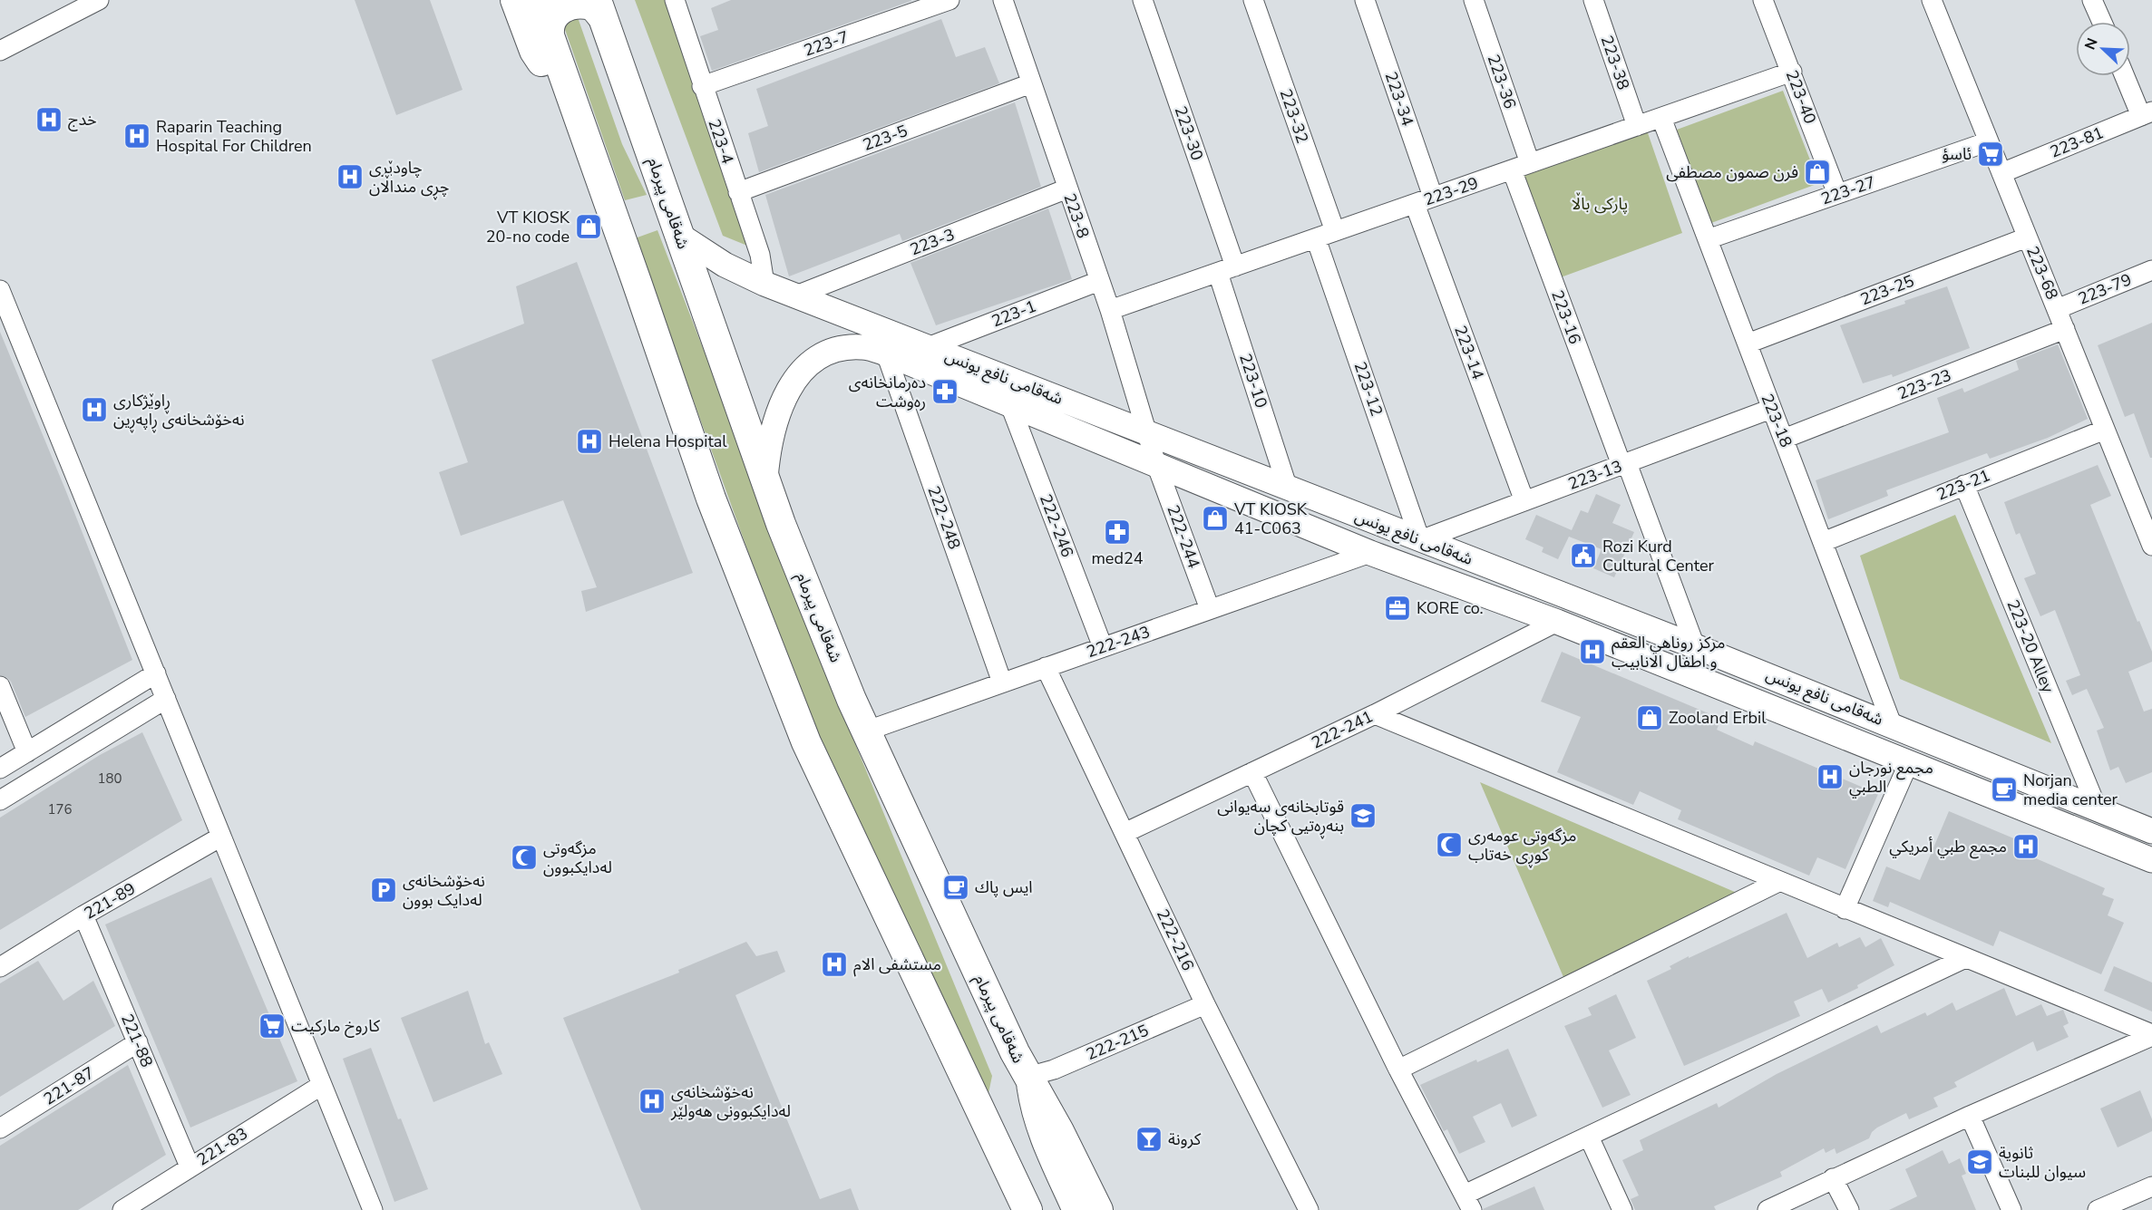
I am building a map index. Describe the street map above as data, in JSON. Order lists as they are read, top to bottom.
{
  "streets": {
    "highway": ["شەقامی پیرمام"],
    "main road": ["شەقامی نافع یونس"],
    "street": [
      "223-7",
      "223-38",
      "223-36",
      "223-40",
      "223-34",
      "223-32",
      "223-30",
      "223-5",
      "223-4",
      "223-81",
      "223-27",
      "223-29",
      "223-8",
      "223-3",
      "223-68",
      "223-79",
      "223-25",
      "223-1",
      "223-16",
      "223-14",
      "223-10",
      "223-23",
      "223-12",
      "223-18",
      "223-13",
      "223-21",
      "222-248",
      "222-246",
      "222-244",
      "222-243",
      "223-20 Alley",
      "222-241",
      "221-89",
      "222-216",
      "221-88",
      "222-215",
      "221-87",
      "221-83"
    ]
  },
  "crossings": [
    ["223-7", "223-4"],
    ["223-38", "223-29"],
    ["223-36", "223-29"],
    ["223-36", "223-16"],
    ["223-40", "223-27"],
    ["223-40", "223-29"],
    ["223-34", "223-29"],
    ["223-32", "223-29"],
    ["223-30", "223-29"],
    ["223-30", "223-10"],
    ["223-5", "223-4"],
    ["223-5", "223-8"],
    ["223-4", "شەقامی نافع یونس"],
    ["223-81", "223-68"],
    ["223-27", "223-68"],
    ["223-27", "223-18"],
    ["223-29", "223-8"],
    ["223-29", "223-16"],
    ["223-29", "223-14"],
    ["223-29", "223-10"],
    ["223-29", "223-12"],
    ["223-29", "223-18"],
    ["شەقامی پیرمام", "شەقامی نافع یونس"],
    ["شەقامی پیرمام", "222-243"],
    ["شەقامی پیرمام", "222-215"],
    ["223-8", "223-3"],
    ["223-8", "223-1"],
    ["223-8", "شەقامی نافع یونس"],
    ["223-8", "222-244"],
    ["223-3", "شەقامی نافع یونس"],
    ["223-68", "223-79"],
    ["223-68", "223-25"],
    ["223-68", "223-23"],
    ["223-68", "223-21"],
    ["223-25", "223-18"],
    ["223-1", "شەقامی نافع یونس"],
    ["223-16", "شەقامی نافع یونس"],
    ["223-16", "223-13"],
    ["223-14", "223-13"],
    ["شەقامی نافع یونس", "223-10"],
    ["شەقامی نافع یونس", "223-12"],
    ["شەقامی نافع یونس", "223-18"],
    ["شەقامی نافع یونس", "223-13"],
    ["شەقامی نافع یونس", "222-248"],
    ["شەقامی نافع یونس", "222-246"],
    ["شەقامی نافع یونس", "222-244"],
    ["شەقامی نافع یونس", "222-243"],
    ["شەقامی نافع یونس", "223-20 Alley"],
    ["شەقامی نافع یونس", "222-241"],
    ["223-23", "223-18"],
    ["223-12", "223-13"],
    ["223-18", "223-13"],
    ["223-18", "223-21"],
    ["223-21", "223-20 Alley"],
    ["222-248", "222-243"],
    ["222-246", "222-243"],
    ["222-244", "222-243"],
    ["222-243", "222-216"],
    ["222-241", "222-216"],
    ["221-89", "221-88"],
    ["222-216", "222-215"],
    ["221-88", "221-87"],
    ["221-88", "221-83"]
  ],
  "parks": ["پارکی باڵا"],
  "places": {
    "hospital": [
      "خدج",
      "Raparin Teaching Hospital For Children",
      "چاودێری چڕی منداڵان",
      "ڕاوێژکاری نەخۆشخانەی ڕاپەڕین",
      "Helena Hospital",
      "مركز روناهي العقم و اطفال الانابيب",
      "مجمع نورجان الطبي",
      "مجمع طبي أمریکي",
      "مستشفى الام",
      "نەخۆشخانەی لەدایکبوونی هەولێر"
    ],
    "supermarket": ["ئاسؤ", "كاروخ ماركیت"],
    "shop": [
      "فرن صمون مصطفى",
      "VT KIOSK 20-no code",
      "VT KIOSK 41-C063",
      "Zooland Erbil"
    ],
    "pharmacy": ["دەرمانخانەی رەوشت", "med24"],
    "public building": ["Rozi Kurd Cultural Center"],
    "office": ["KORE co."],
    "cafe": ["Norjan media center", "ايس پاك"],
    "school or university": ["قوتابخانەی سەیوانی بنەڕەتیی کچان", "ثانوية سيوان للبنات"],
    "mosque": ["مزگەوتی عومەری کوڕی خەتاب", "مزگەوتی لەدایکبوون"],
    "parking": ["نەخۆشخانەی لەدایک بوون"],
    "bar": ["كرونة"]
  },
  "house_numbers": ["180", "176"],
  "north": "top left"
}
